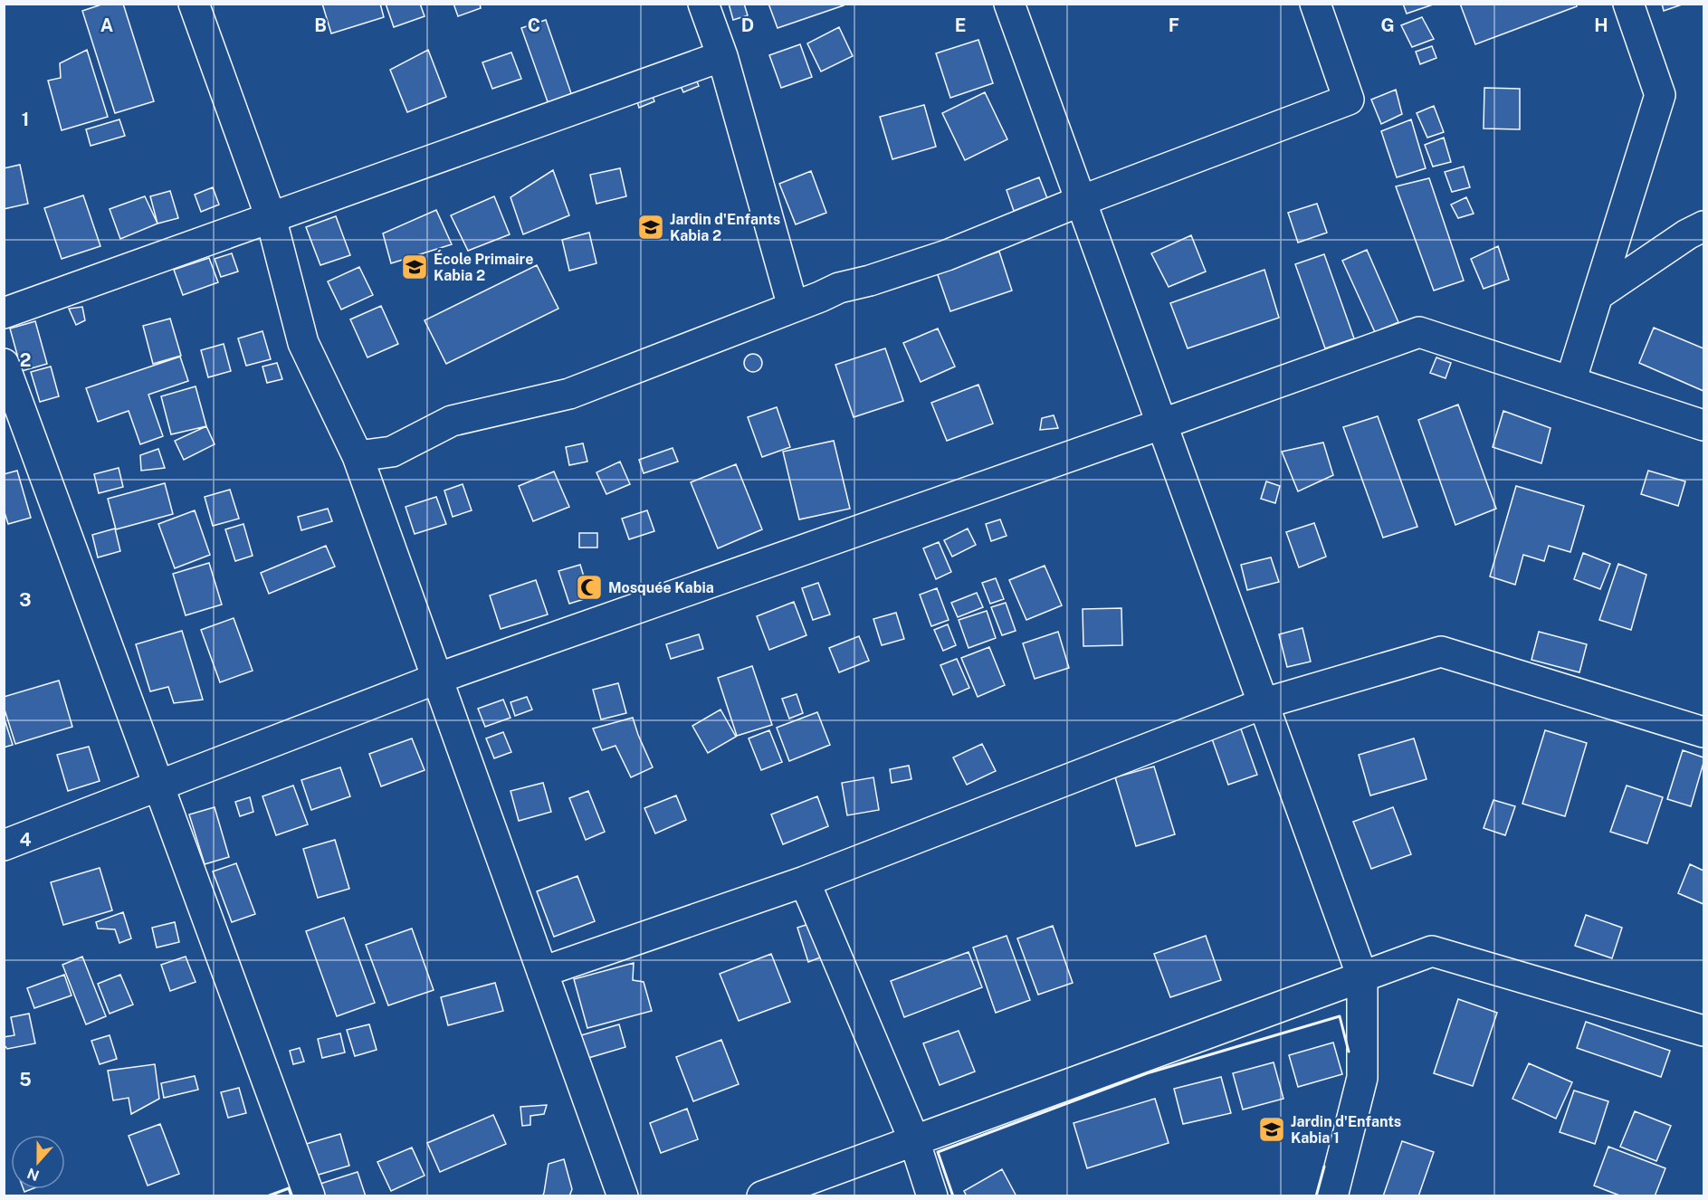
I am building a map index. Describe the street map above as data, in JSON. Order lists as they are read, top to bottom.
{
  "places": {
    "school or university": ["Jardin d'Enfants Kabia 2", "École Primaire Kabia 2", "Jardin d'Enfants Kabia 1"],
    "mosque": ["Mosquée Kabia"]
  },
  "north": "bottom",
  "grid": {
    "columns": [
      "A",
      "B",
      "C",
      "D",
      "E",
      "F",
      "G",
      "H"
    ],
    "rows": [
      "1",
      "2",
      "3",
      "4",
      "5"
    ]
  }
}
